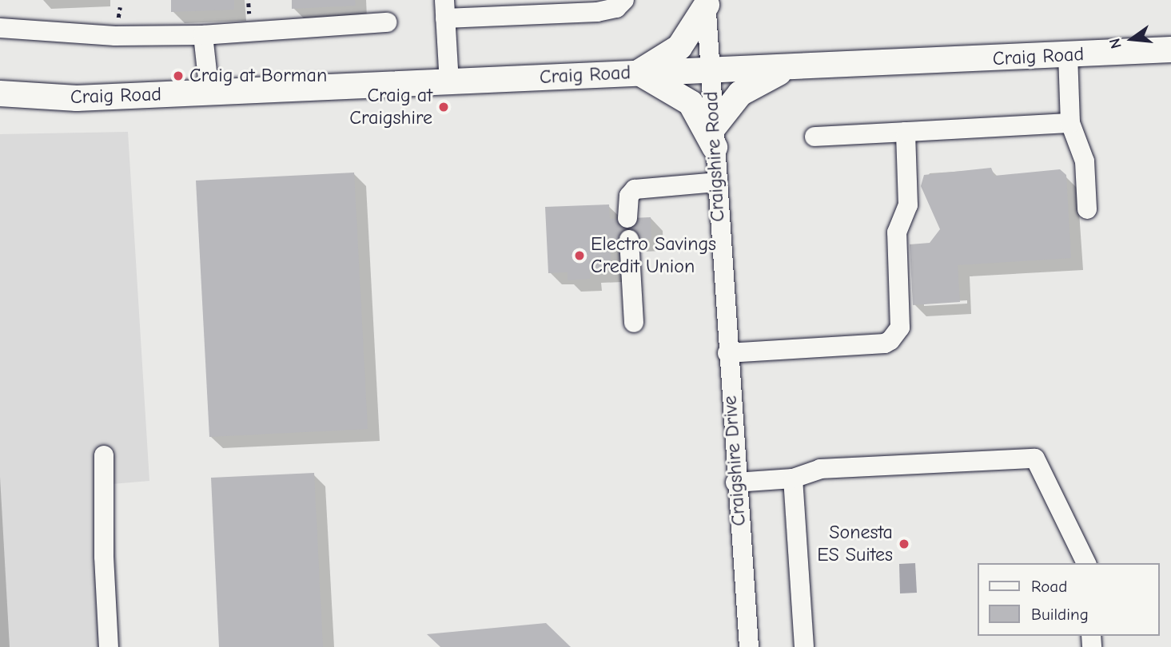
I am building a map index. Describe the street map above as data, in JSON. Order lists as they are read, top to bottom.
{
  "streets": {
    "main road": ["Craig Road"],
    "street": ["Craigshire Road", "Craigshire Drive"]
  },
  "crossings": [
    ["Craig Road", "Craigshire Road"],
    ["Craigshire Road", "Craigshire Drive"]
  ],
  "places": [
    "Craig at Borman",
    "Craig at Craigshire",
    "Electro Savings Credit Union",
    "Sonesta ES Suites"
  ],
  "legend": ["Road", "Building"],
  "north": "left"
}
